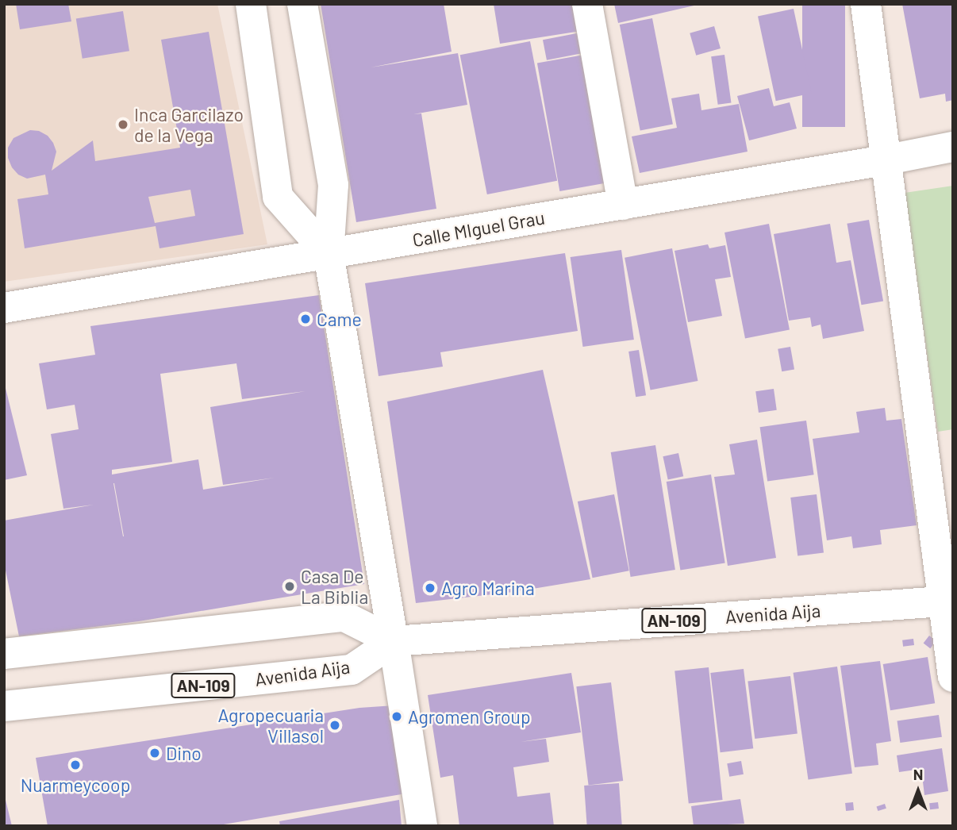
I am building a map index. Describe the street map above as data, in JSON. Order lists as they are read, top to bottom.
{
  "streets": {
    "main road": ["Calle MIguel Grau", "Avenida Aija", "AN-109"]
  },
  "places": [
    "Inca Garcilazo de la Vega",
    "Came",
    "Casa De La Biblia",
    "Agro Marina",
    "Agromen Group",
    "Agropecuaria Villasol",
    "Dino",
    "Nuarmeycoop"
  ],
  "north": "top"
}
